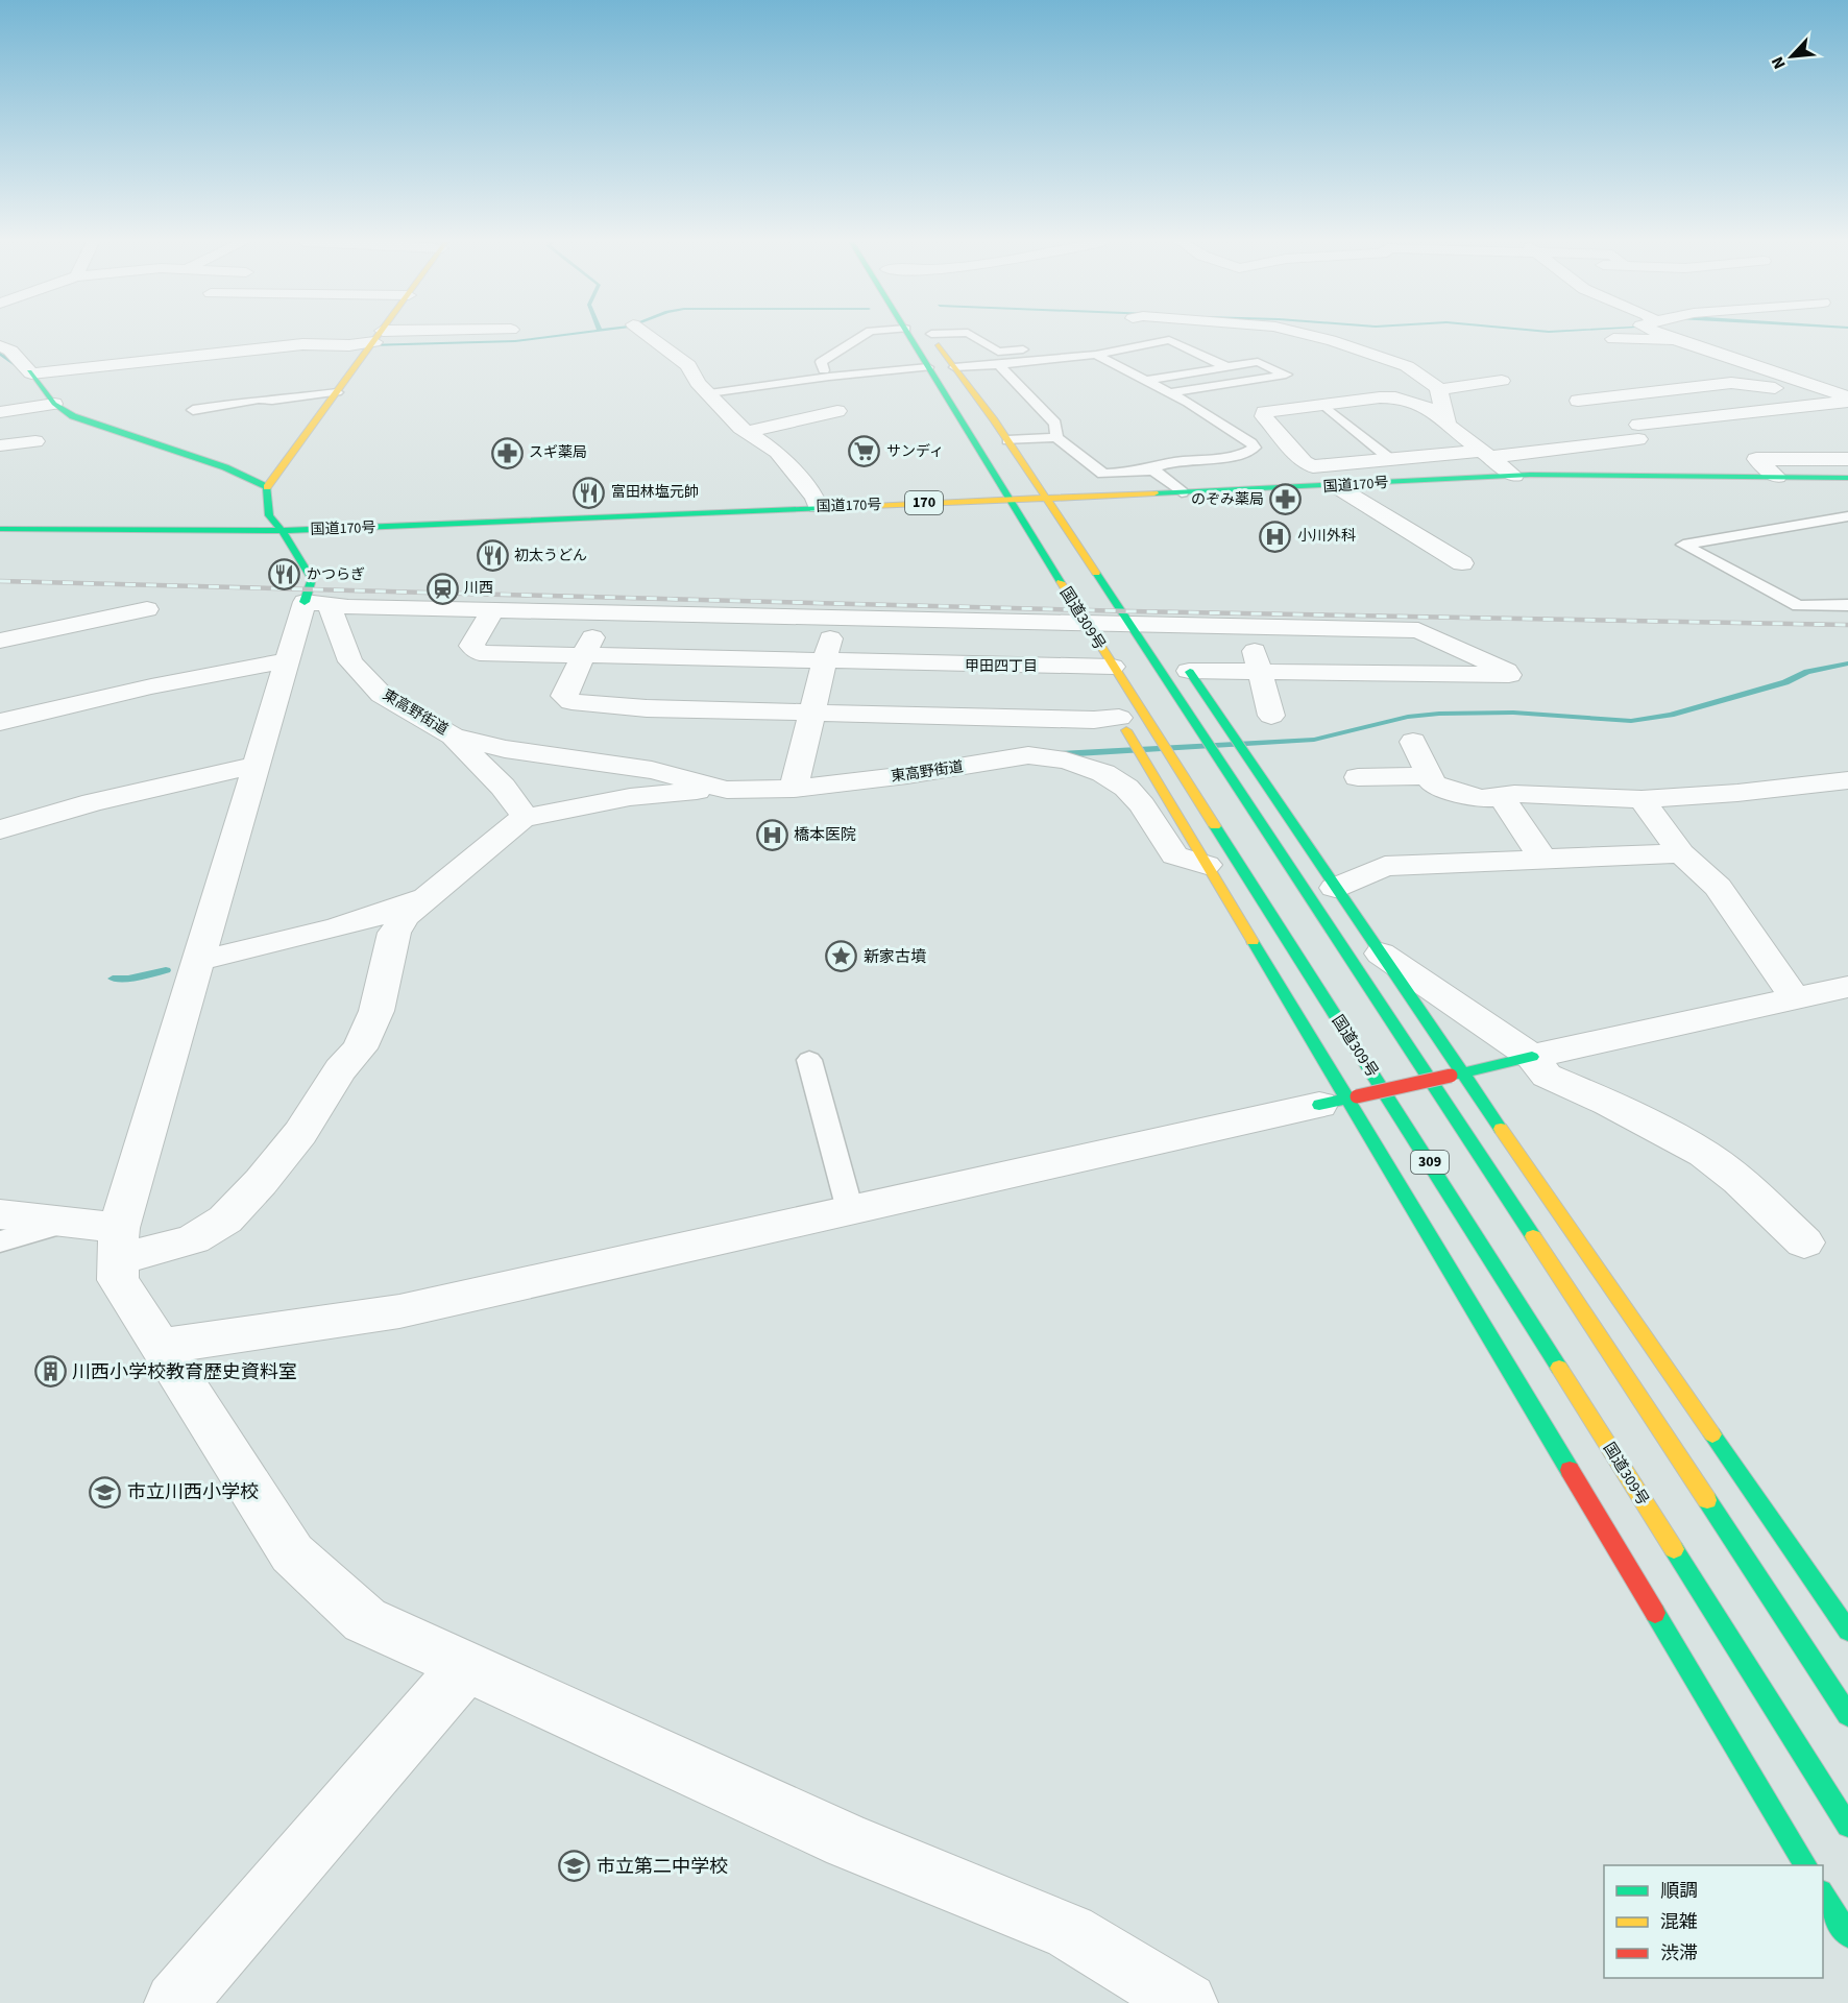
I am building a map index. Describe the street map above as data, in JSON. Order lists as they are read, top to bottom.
{
  "streets": {
    "main road": [
      "国道170号",
      "170",
      "国道309号",
      "東高野街道",
      "309"
    ]
  },
  "crossings": [
    ["国道170号", "国道309号"],
    ["国道170号", "東高野街道"],
    ["国道170号", "309"],
    ["国道309号", "309"],
    ["東高野街道", "309"]
  ],
  "districts": ["甲田四丁目"],
  "places": {
    "supermarket": ["サンディ"],
    "pharmacy": ["スギ薬局", "のぞみ薬局"],
    "restaurant": ["富田林塩元帥", "初太うどん", "かつらぎ"],
    "hospital": ["小川外科", "橋本医院"],
    "station": ["川西"],
    "place": ["新家古墳"],
    "building": ["川西小学校教育歴史資料室"],
    "school or university": ["市立川西小学校", "市立第二中学校"]
  },
  "legend": ["順調", "混雑", "渋滞"],
  "north": "bottom left"
}
